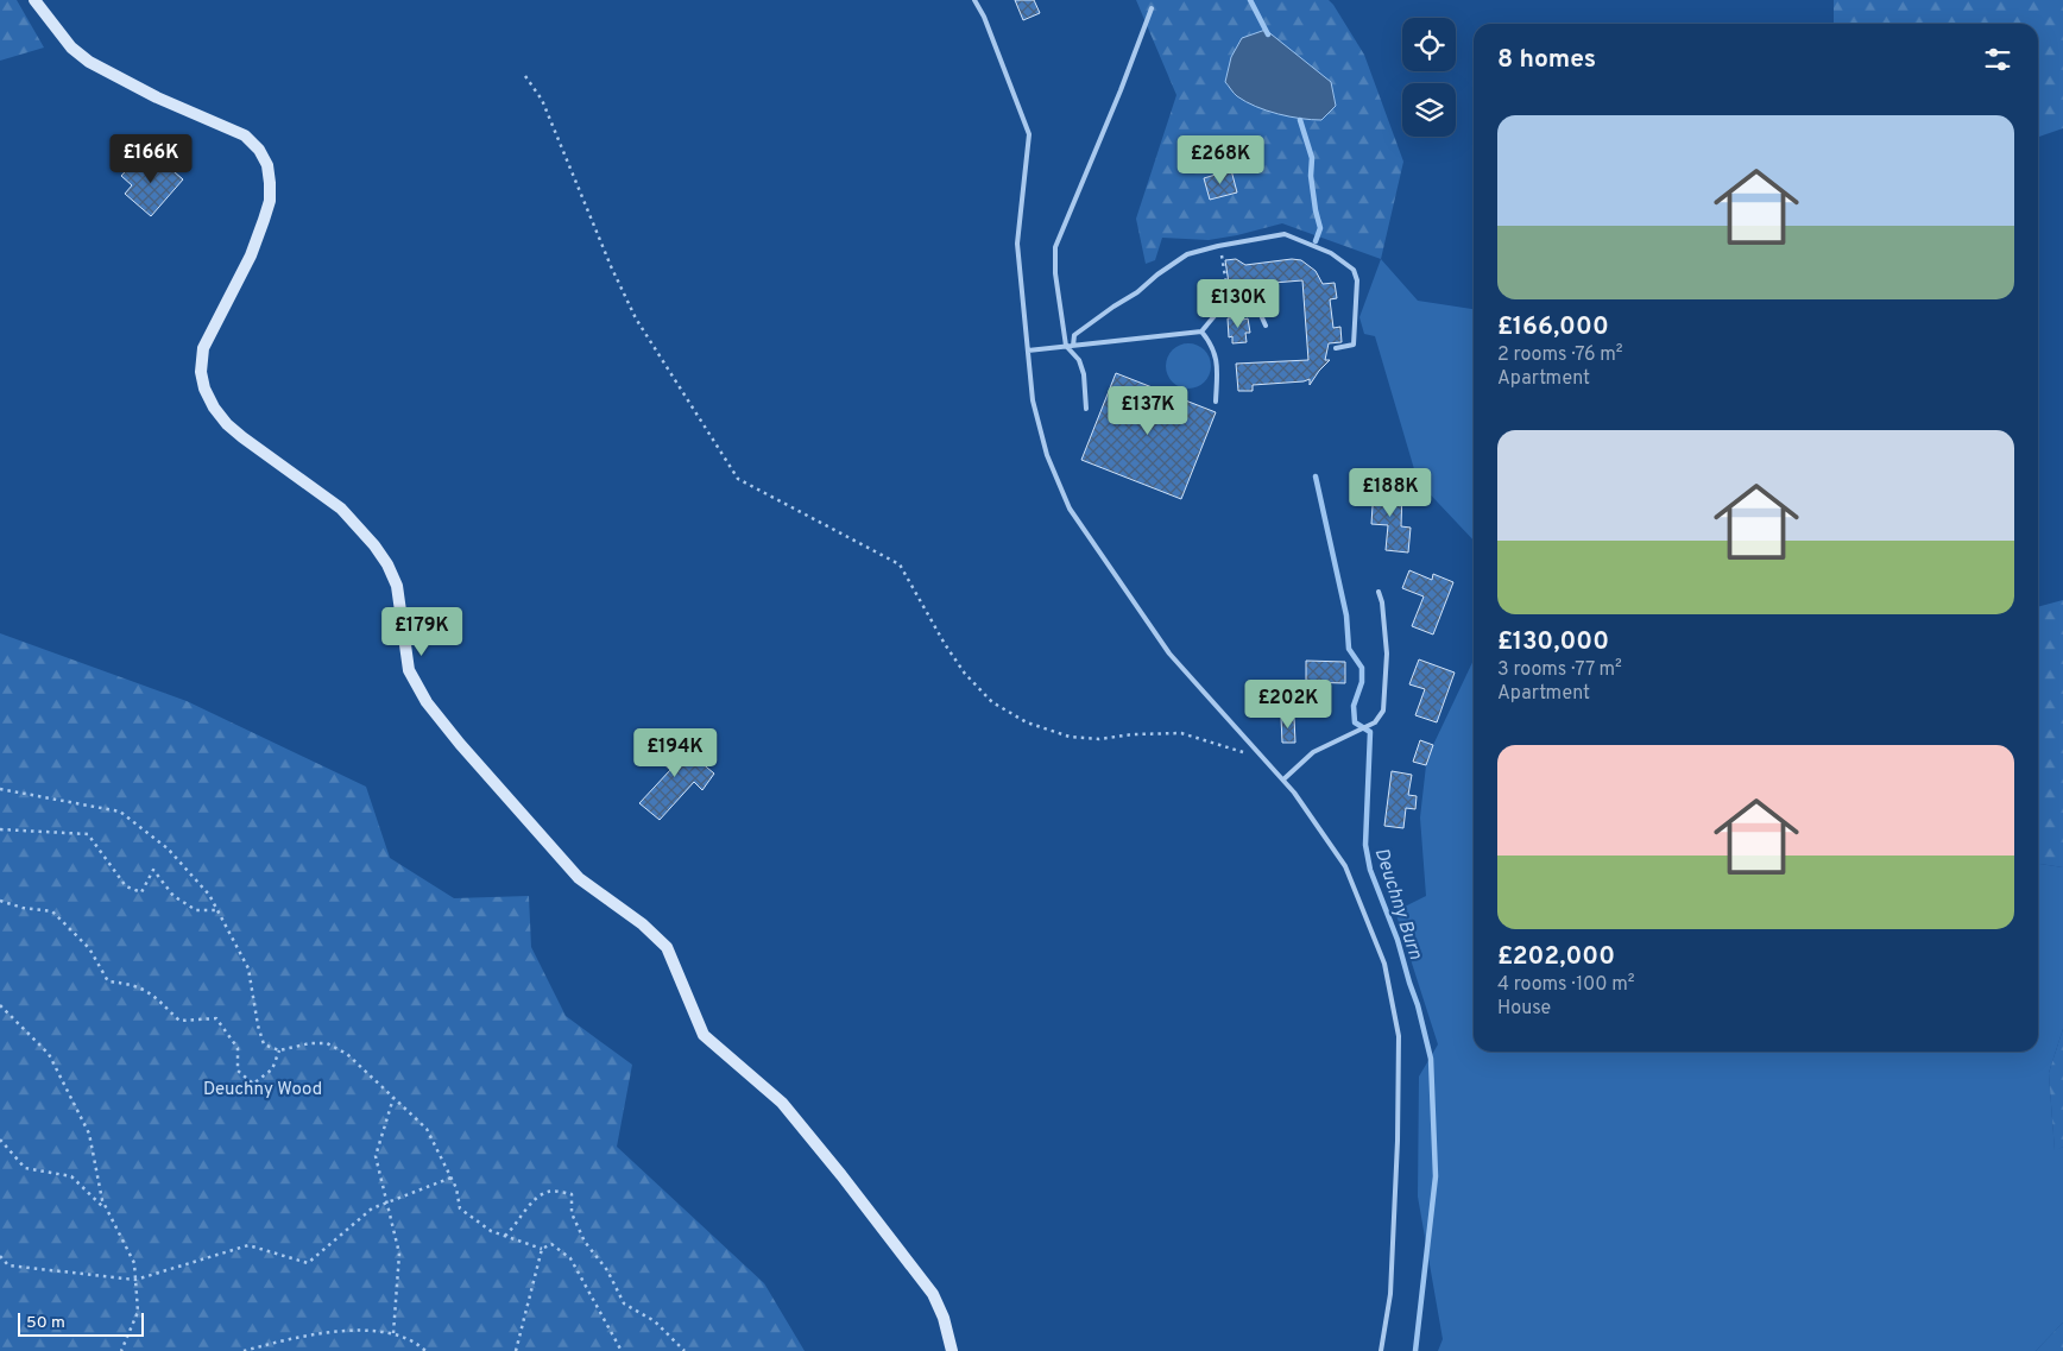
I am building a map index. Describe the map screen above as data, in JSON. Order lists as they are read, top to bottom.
{
  "water": ["Deuchny Burn"],
  "parks": ["Deuchny Wood"],
  "scale_bar": "50 m",
  "page": {
    "heading": "8 homes",
    "list": [
      {
        "name": "£166,000",
        "note": "2 rooms · 76 m² · Apartment"
      },
      {
        "name": "£130,000",
        "note": "3 rooms · 77 m² · Apartment"
      },
      {
        "name": "£202,000",
        "note": "4 rooms · 100 m² · House"
      }
    ],
    "price": [
      "£166K",
      "£268K",
      "£130K",
      "£137K",
      "£188K",
      "£179K",
      "£202K",
      "£194K"
    ],
    "scale": "50 m"
  }
}
